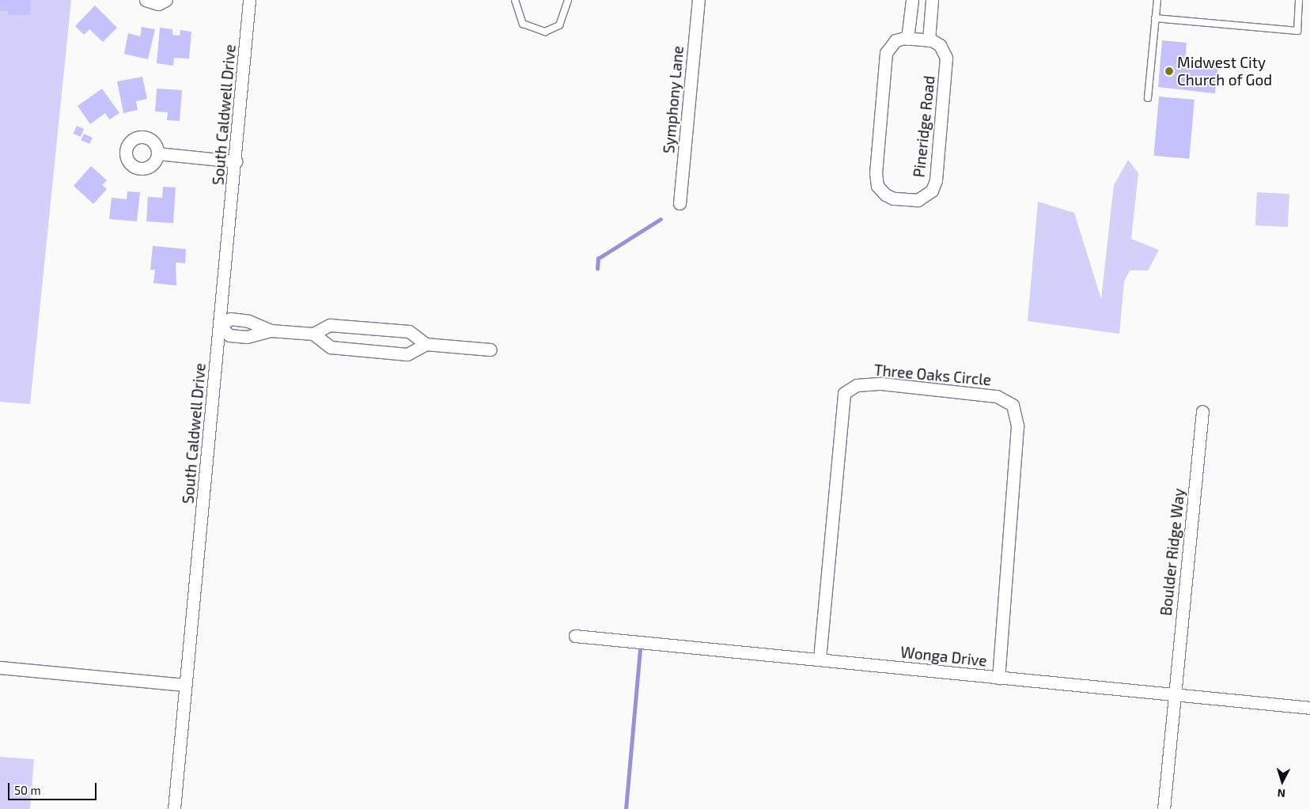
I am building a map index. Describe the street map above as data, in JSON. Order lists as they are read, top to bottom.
{
  "streets": {
    "street": [
      "Symphony Lane",
      "South Caldwell Drive",
      "Pineridge Road",
      "Three Oaks Circle",
      "Boulder Ridge Way",
      "Wonga Drive"
    ]
  },
  "crossings": [
    ["Three Oaks Circle", "Wonga Drive"],
    ["Boulder Ridge Way", "Wonga Drive"]
  ],
  "places": ["Midwest City Church of God"],
  "scale_bar": "50 m",
  "north": "bottom"
}
